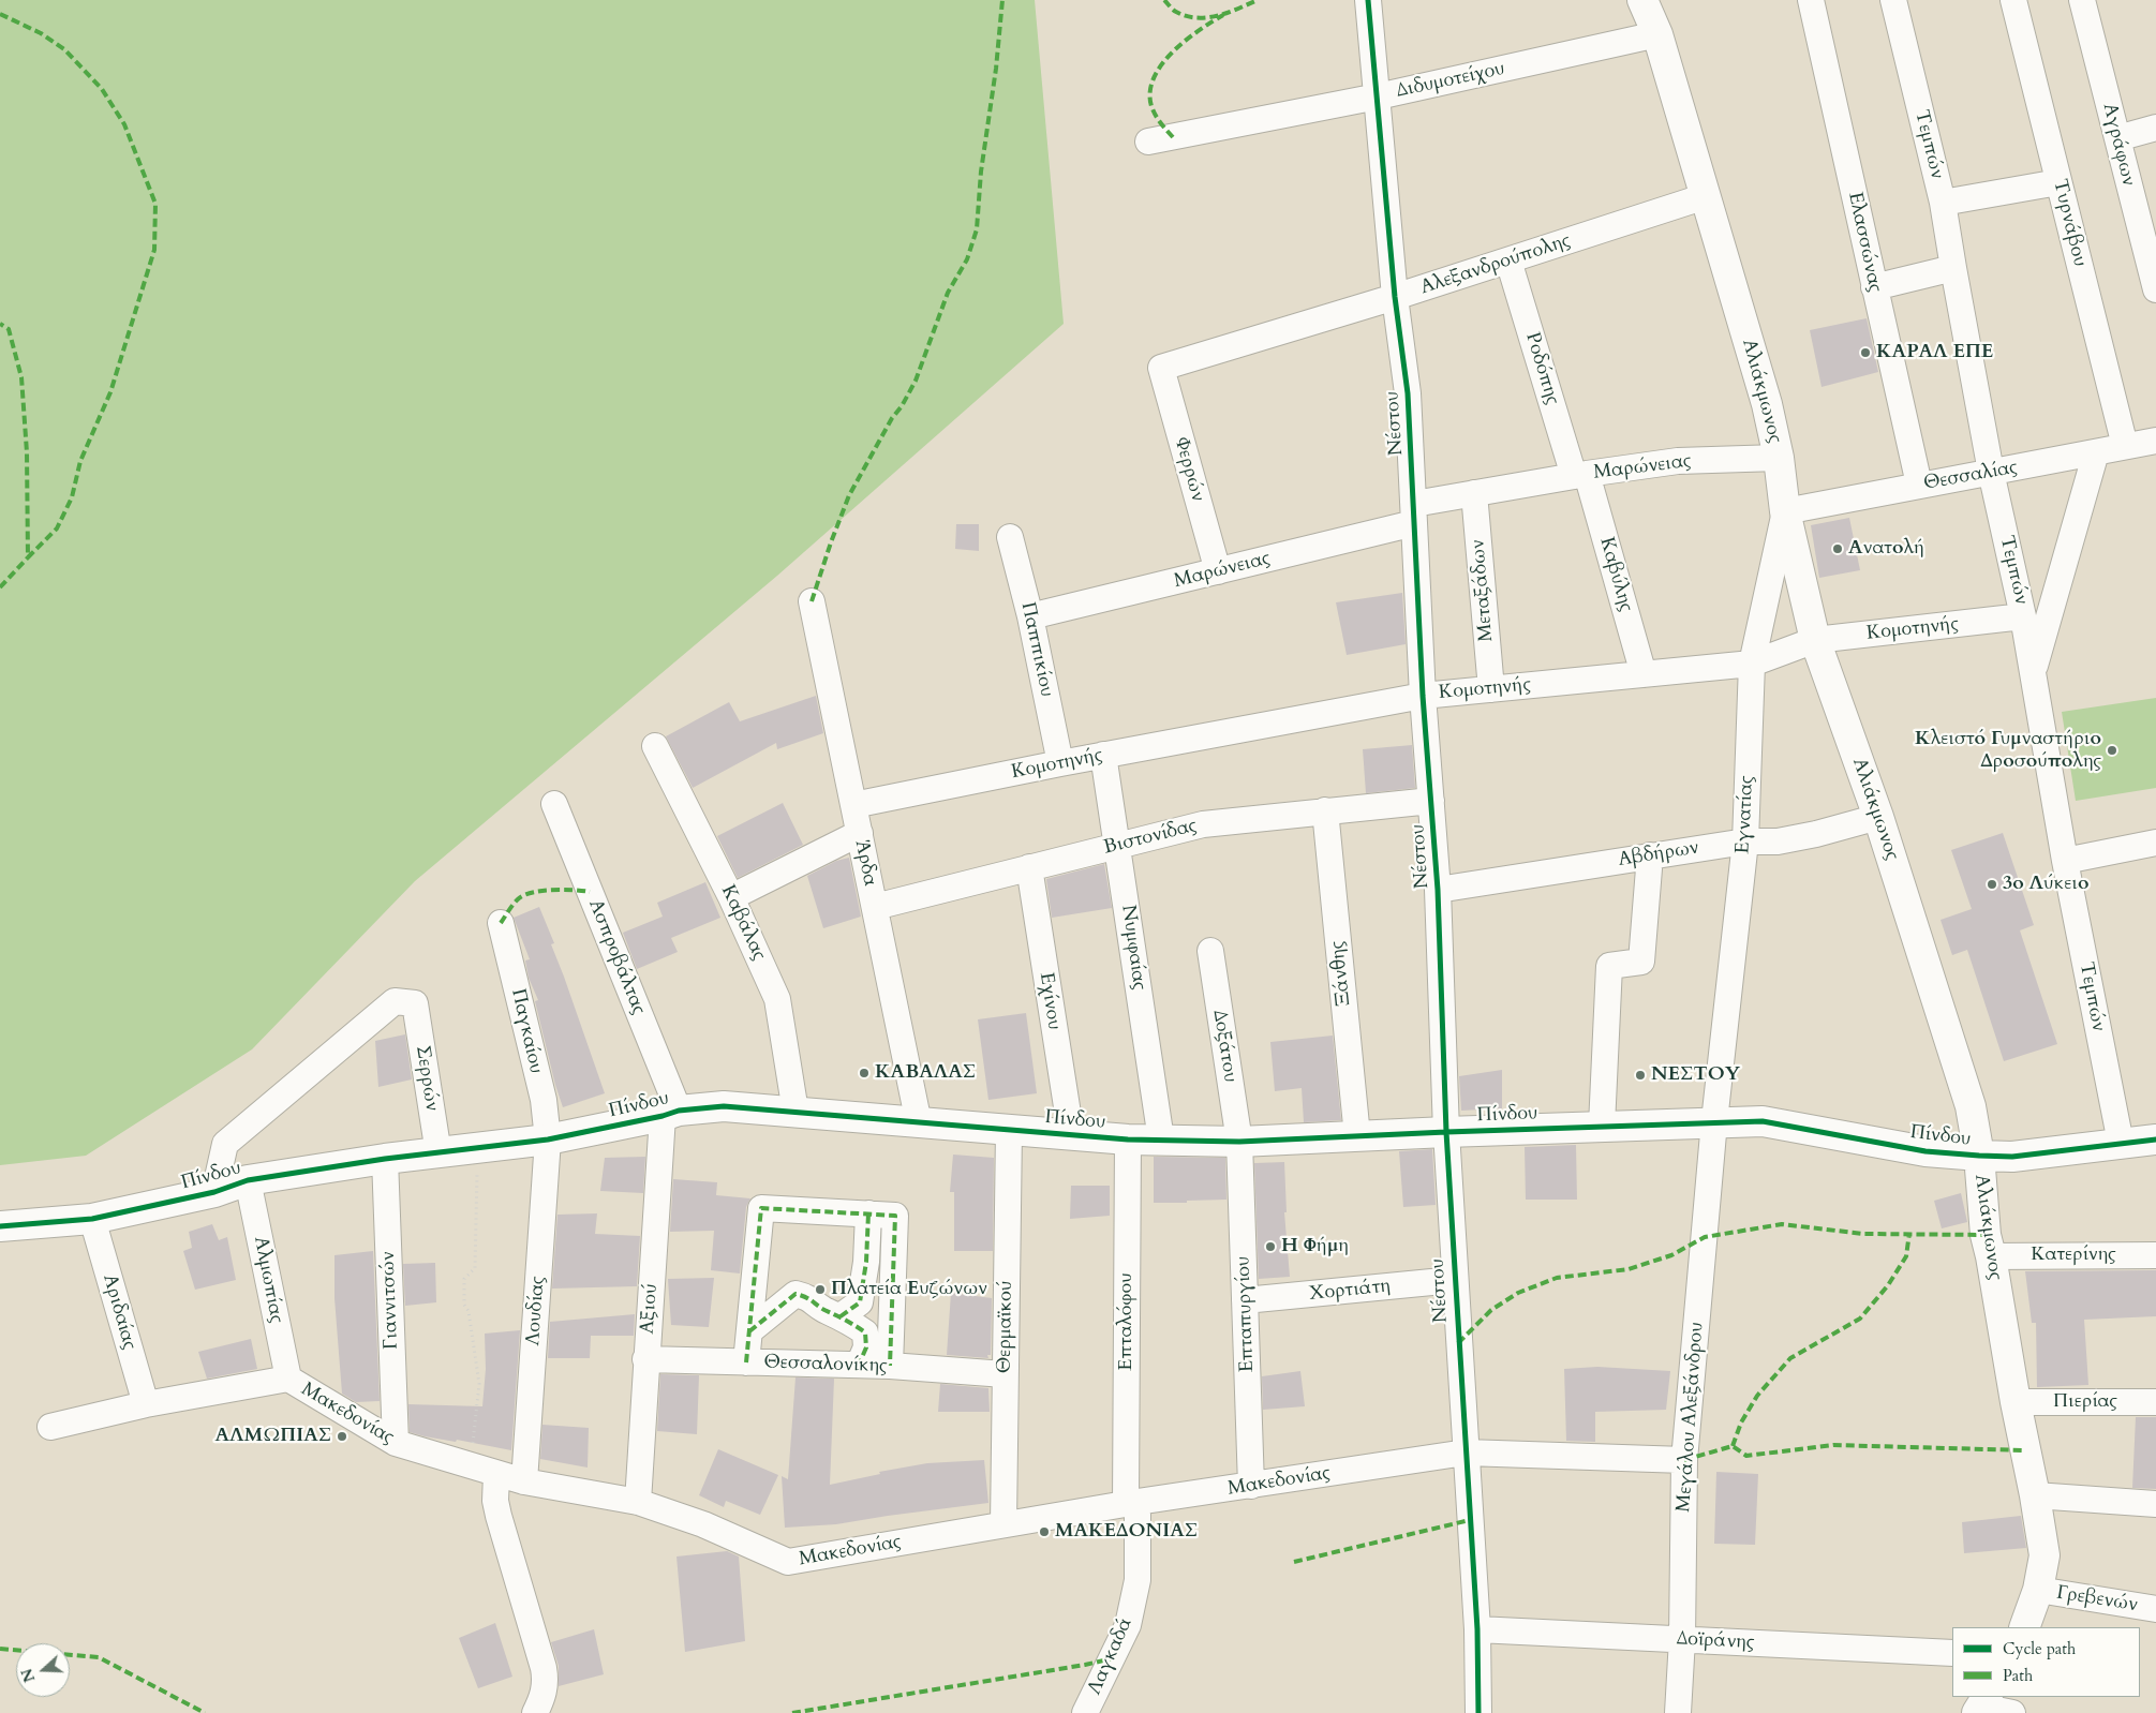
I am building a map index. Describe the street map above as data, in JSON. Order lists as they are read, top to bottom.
{
  "streets": {
    "street": [
      "Διδυμοτείχου",
      "Τεμπών",
      "Αγράφων",
      "Τυρνάβου",
      "Ελασσώνας",
      "Αλεξανδρούπολης",
      "Ροδόπης",
      "Αλιάκμωνος",
      "Νέστου",
      "Μαρώνειας",
      "Φερρών",
      "Θεσσαλίας",
      "Καβύλης",
      "Μεταξάδων",
      "Κομοτηνής",
      "Παππικίου",
      "Εγνατίας",
      "Βιστονίδας",
      "Αβδήρων",
      "Άρδα",
      "Καβάλας",
      "Νυμφαίας",
      "Ασπροβάλτας",
      "Ξάνθης",
      "Εχίνου",
      "Παγκαίου",
      "Δοξάτου",
      "Σερρών",
      "Πίνδου",
      "Κατερίνης",
      "Αλμωπίας",
      "Χορτιάτη",
      "Γιαννιτσών",
      "Αξιού",
      "Λουδίας",
      "Αριδαίας",
      "Επταπυργίου",
      "Επταλόφου",
      "Θερμαϊκού",
      "Θεσσαλονίκης",
      "Πιερίας",
      "Μακεδονίας",
      "Μεγάλου Αλεξάνδρου",
      "Γρεβενών",
      "Δοϊράνης",
      "Λαγκαδά"
    ]
  },
  "crossings": [
    ["Διδυμοτείχου", "Αλιάκμωνος"],
    ["Διδυμοτείχου", "Νέστου"],
    ["Τεμπών", "Θεσσαλίας"],
    ["Τεμπών", "Κομοτηνής"],
    ["Τεμπών", "Πίνδου"],
    ["Τυρνάβου", "Θεσσαλίας"],
    ["Ελασσώνας", "Θεσσαλίας"],
    ["Αλεξανδρούπολης", "Ροδόπης"],
    ["Αλεξανδρούπολης", "Αλιάκμωνος"],
    ["Αλεξανδρούπολης", "Νέστου"],
    ["Αλεξανδρούπολης", "Φερρών"],
    ["Ροδόπης", "Μαρώνειας"],
    ["Ροδόπης", "Καβύλης"],
    ["Αλιάκμωνος", "Μαρώνειας"],
    ["Αλιάκμωνος", "Θεσσαλίας"],
    ["Αλιάκμωνος", "Κομοτηνής"],
    ["Αλιάκμωνος", "Εγνατίας"],
    ["Αλιάκμωνος", "Αβδήρων"],
    ["Αλιάκμωνος", "Πίνδου"],
    ["Αλιάκμωνος", "Κατερίνης"],
    ["Αλιάκμωνος", "Πιερίας"],
    ["Αλιάκμωνος", "Γρεβενών"],
    ["Νέστου", "Μαρώνειας"],
    ["Νέστου", "Κομοτηνής"],
    ["Νέστου", "Βιστονίδας"],
    ["Νέστου", "Αβδήρων"],
    ["Νέστου", "Πίνδου"],
    ["Νέστου", "Χορτιάτη"],
    ["Νέστου", "Μακεδονίας"],
    ["Νέστου", "Δοϊράνης"],
    ["Μαρώνειας", "Φερρών"],
    ["Μαρώνειας", "Καβύλης"],
    ["Μαρώνειας", "Μεταξάδων"],
    ["Μαρώνειας", "Παππικίου"],
    ["Θεσσαλίας", "Εγνατίας"],
    ["Καβύλης", "Κομοτηνής"],
    ["Μεταξάδων", "Κομοτηνής"],
    ["Κομοτηνής", "Παππικίου"],
    ["Κομοτηνής", "Εγνατίας"],
    ["Κομοτηνής", "Άρδα"],
    ["Κομοτηνής", "Νυμφαίας"],
    ["Εγνατίας", "Αβδήρων"],
    ["Εγνατίας", "Πίνδου"],
    ["Εγνατίας", "Μεγάλου Αλεξάνδρου"],
    ["Βιστονίδας", "Άρδα"],
    ["Βιστονίδας", "Νυμφαίας"],
    ["Βιστονίδας", "Ξάνθης"],
    ["Βιστονίδας", "Εχίνου"],
    ["Άρδα", "Πίνδου"],
    ["Καβάλας", "Πίνδου"],
    ["Νυμφαίας", "Πίνδου"],
    ["Ασπροβάλτας", "Πίνδου"],
    ["Ασπροβάλτας", "Αξιού"],
    ["Ξάνθης", "Πίνδου"],
    ["Εχίνου", "Πίνδου"],
    ["Παγκαίου", "Πίνδου"],
    ["Παγκαίου", "Λουδίας"],
    ["Δοξάτου", "Πίνδου"],
    ["Δοξάτου", "Επταπυργίου"],
    ["Σερρών", "Πίνδου"],
    ["Πίνδου", "Αλμωπίας"],
    ["Πίνδου", "Γιαννιτσών"],
    ["Πίνδου", "Αξιού"],
    ["Πίνδου", "Λουδίας"],
    ["Πίνδου", "Αριδαίας"],
    ["Πίνδου", "Επταπυργίου"],
    ["Πίνδου", "Επταλόφου"],
    ["Πίνδου", "Θερμαϊκού"],
    ["Πίνδου", "Μεγάλου Αλεξάνδρου"],
    ["Αλμωπίας", "Μακεδονίας"],
    ["Χορτιάτη", "Επταπυργίου"],
    ["Γιαννιτσών", "Μακεδονίας"],
    ["Αξιού", "Θεσσαλονίκης"],
    ["Αξιού", "Μακεδονίας"],
    ["Λουδίας", "Μακεδονίας"],
    ["Αριδαίας", "Μακεδονίας"],
    ["Επταπυργίου", "Μακεδονίας"],
    ["Επταλόφου", "Μακεδονίας"],
    ["Επταλόφου", "Λαγκαδά"],
    ["Θερμαϊκού", "Θεσσαλονίκης"],
    ["Θερμαϊκού", "Μακεδονίας"],
    ["Μακεδονίας", "Μεγάλου Αλεξάνδρου"],
    ["Μακεδονίας", "Λαγκαδά"],
    ["Μεγάλου Αλεξάνδρου", "Δοϊράνης"]
  ],
  "places": [
    "ΚΑΡΑΛ ΕΠΕ",
    "Ανατολή",
    "Κλειστό Γυμναστήριο Δροσούπολης",
    "3ο Λύκειο",
    "ΚΑΒΑΛΑΣ",
    "ΝΕΣΤΟΥ",
    "Η Φήμη",
    "Πλατεία Ευζώνων",
    "ΑΛΜΩΠΙΑΣ",
    "ΜΑΚΕΔΟΝΙΑΣ"
  ],
  "legend": ["Cycle path", "Path"],
  "north": "left"
}
